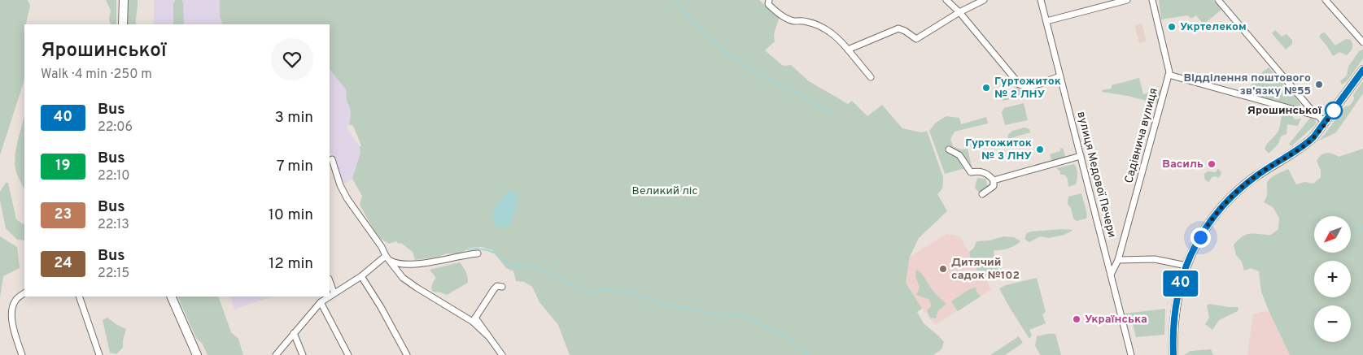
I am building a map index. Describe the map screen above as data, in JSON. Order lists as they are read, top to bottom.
{
  "streets": {
    "street": ["Садівнича вулиця", "вулиця Медової Печери"]
  },
  "crossings": [
    ["Садівнича вулиця", "вулиця Медової Печери"]
  ],
  "parks": ["Великий ліс"],
  "places": [
    "Укртелеком",
    "Відділення поштового зв’язку №55",
    "Гуртожиток № 2 ЛНУ",
    "Ярошинської",
    "Гуртожиток № 3 ЛНУ",
    "Василь",
    "Дитячий садок №102",
    "Українська"
  ],
  "lines": ["bus line 40"],
  "north": "bottom left",
  "page": {
    "on_map": "40",
    "heading": ["Ярошинської", "Walk · 4 min · 250 m"],
    "list": [
      {
        "mark": "40",
        "name": "Bus",
        "note": "22:06",
        "value": "3 min"
      },
      {
        "mark": "19",
        "name": "Bus",
        "note": "22:10",
        "value": "7 min"
      },
      {
        "mark": "23",
        "name": "Bus",
        "note": "22:13",
        "value": "10 min"
      },
      {
        "mark": "24",
        "name": "Bus",
        "note": "22:15",
        "value": "12 min"
      }
    ],
    "map_buttons": ["+", "−"]
  }
}
